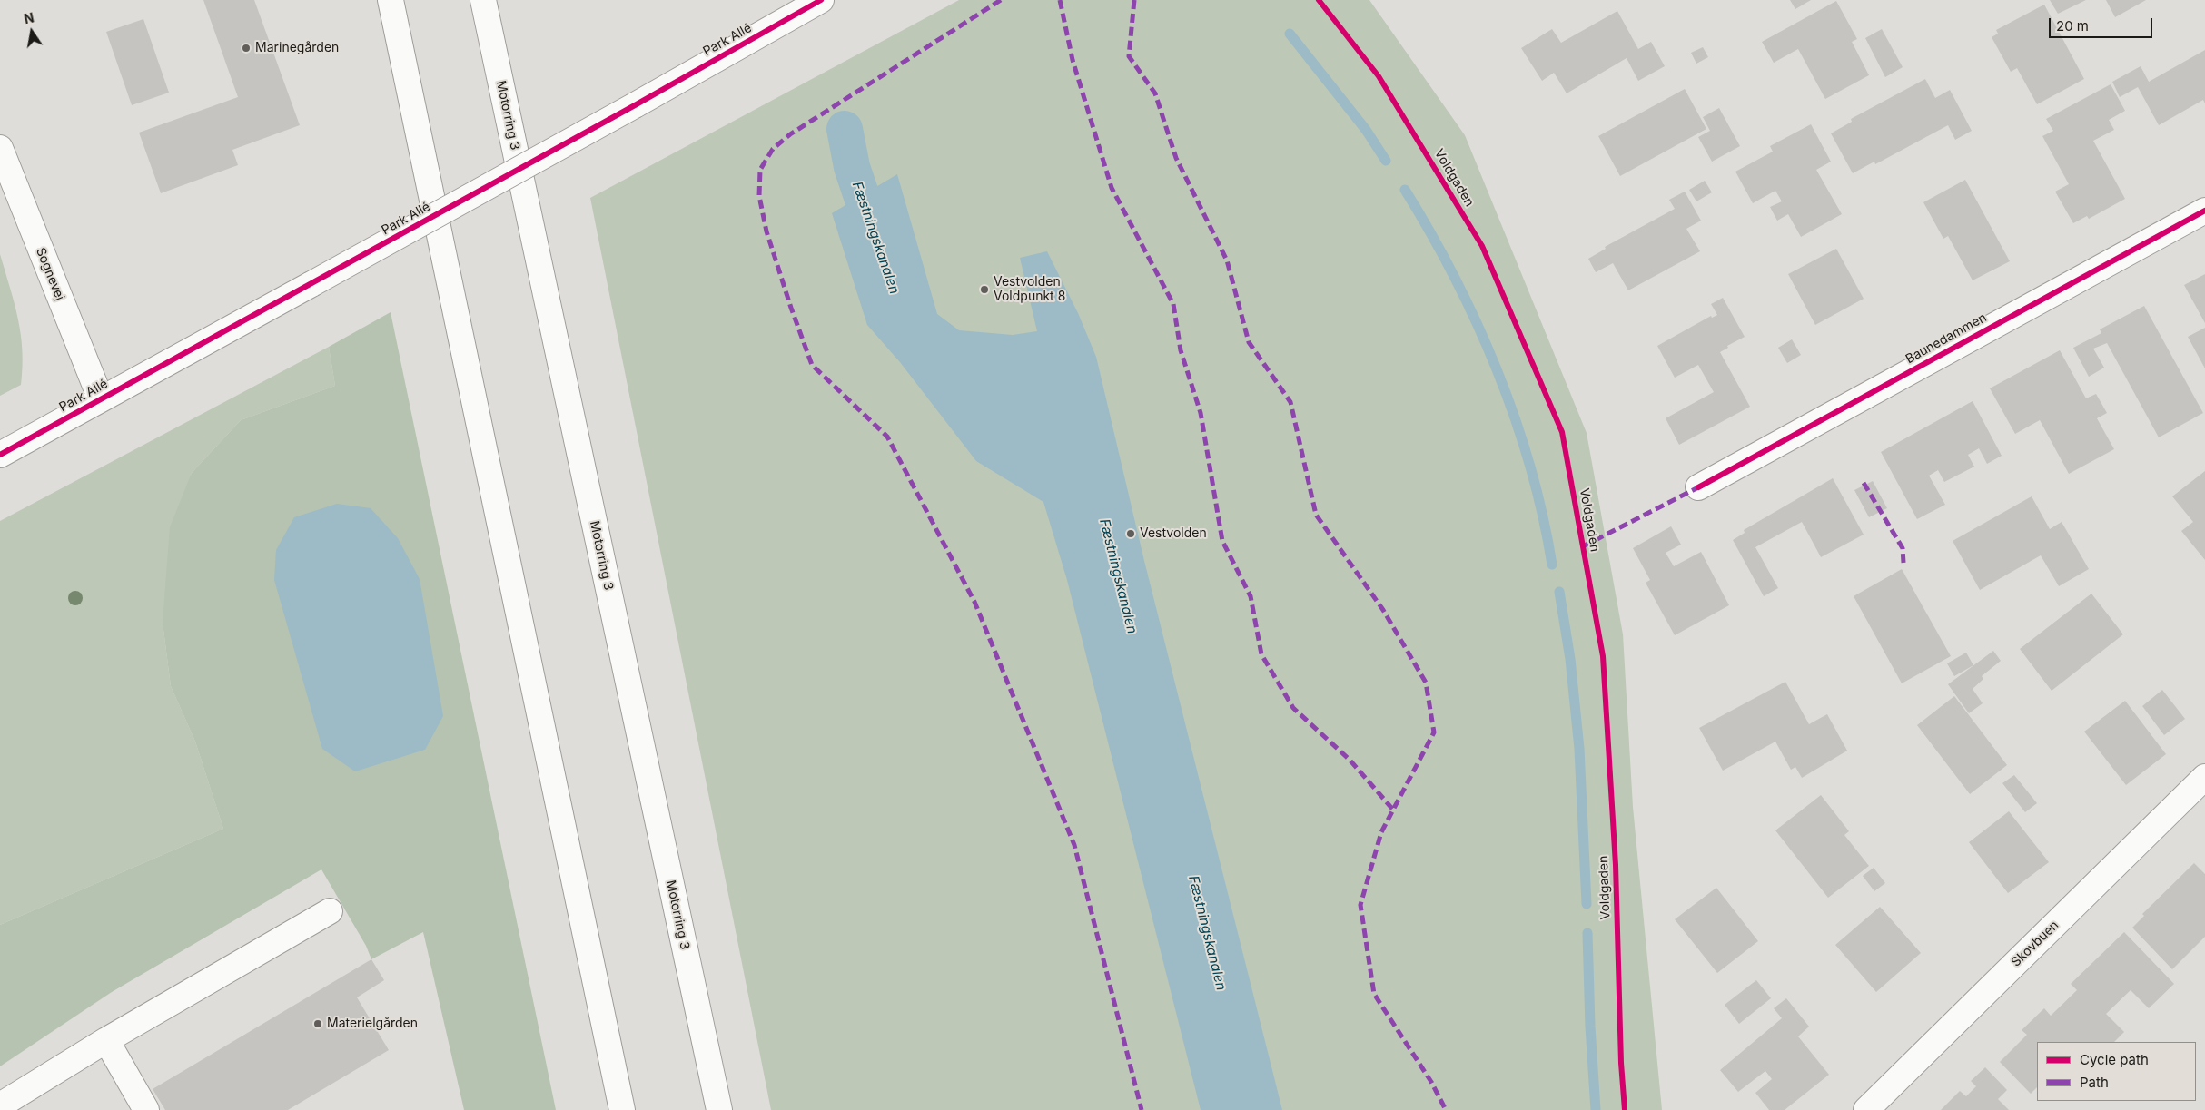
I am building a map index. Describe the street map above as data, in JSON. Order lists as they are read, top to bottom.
{
  "streets": {
    "main road": [
      "Park Allé",
      "Motorring 3",
      "Sognevej",
      "Baunedammen",
      "Skovbuen"
    ],
    "cycle path": ["Voldgaden"]
  },
  "crossings": [
    ["Park Allé", "Sognevej"]
  ],
  "water": ["Fæstningskanalen"],
  "places": [
    "Marinegården",
    "Vestvolden Voldpunkt 8",
    "Vestvolden",
    "Materielgården"
  ],
  "legend": ["Cycle path", "Path"],
  "scale_bar": "20 m",
  "north": "top"
}
